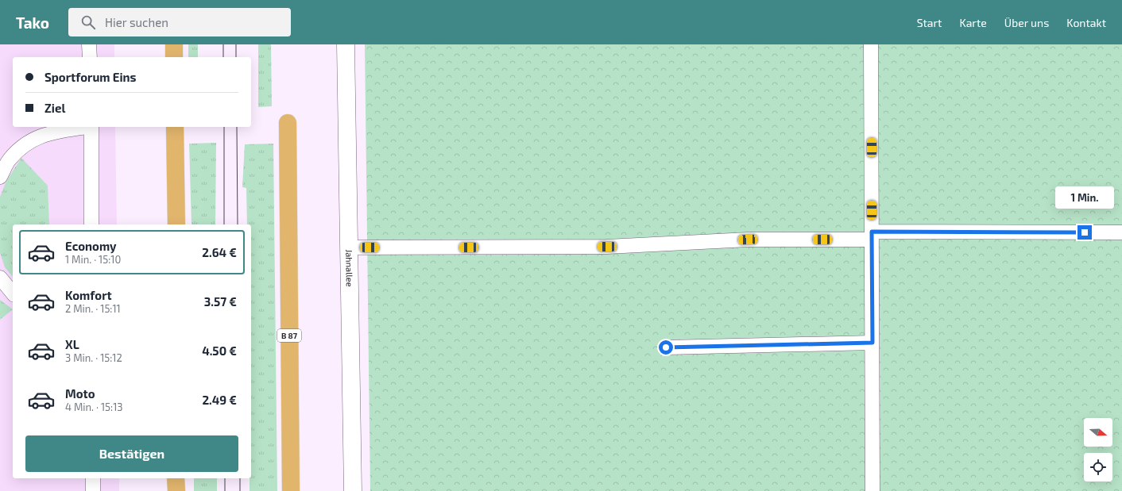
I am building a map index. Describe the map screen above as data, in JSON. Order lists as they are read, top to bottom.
{
  "streets": {
    "main road": ["B 87"],
    "street": ["Jahnallee"]
  },
  "north": "right",
  "page": {
    "header": "Tako",
    "search": "Hier suchen",
    "nav": [
      "Start",
      "Karte",
      "Über uns",
      "Kontakt"
    ],
    "banner": ["Sportforum Eins", "Ziel"],
    "bubble": "1 Min.",
    "list": [
      {
        "name": "Economy",
        "note": "1 Min. · 15:10",
        "value": "2.64 €"
      },
      {
        "name": "Komfort",
        "note": "2 Min. · 15:11",
        "value": "3.57 €"
      },
      {
        "name": "XL",
        "note": "3 Min. · 15:12",
        "value": "4.50 €"
      },
      {
        "name": "Moto",
        "note": "4 Min. · 15:13",
        "value": "2.49 €"
      }
    ],
    "buttons": "Bestätigen"
  }
}
